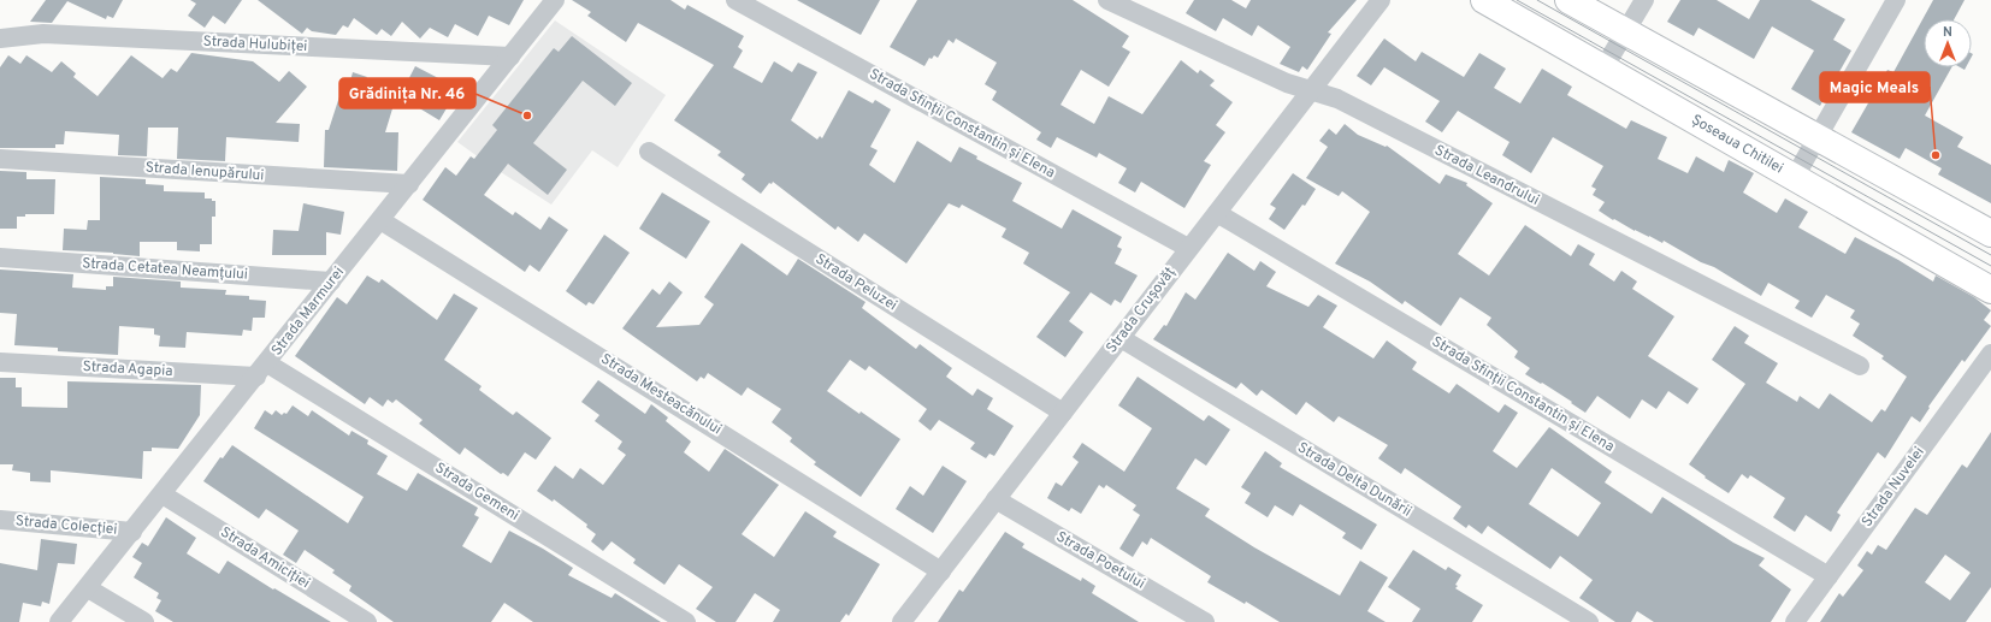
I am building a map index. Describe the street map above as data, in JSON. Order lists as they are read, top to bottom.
{
  "streets": {
    "main road": ["Șoseaua Chitilei"],
    "street": [
      "Strada Hulubiței",
      "Strada Sfinții Constantin și Elena",
      "Strada Ienupărului",
      "Strada Leandrului",
      "Strada Cetatea Neamțului",
      "Strada Peluzei",
      "Strada Crușovăț",
      "Strada Marmurei",
      "Strada Agapia",
      "Strada Mesteacănului",
      "Strada Delta Dunării",
      "Strada Nuvelei",
      "Strada Gemeni",
      "Strada Colecției",
      "Strada Amiciției",
      "Strada Poetului"
    ]
  },
  "crossings": [
    ["Strada Hulubiței", "Strada Marmurei"],
    ["Strada Sfinții Constantin și Elena", "Strada Crușovăț"],
    ["Strada Sfinții Constantin și Elena", "Strada Nuvelei"],
    ["Strada Ienupărului", "Strada Marmurei"],
    ["Strada Leandrului", "Strada Crușovăț"],
    ["Strada Cetatea Neamțului", "Strada Marmurei"],
    ["Strada Peluzei", "Strada Crușovăț"],
    ["Strada Crușovăț", "Strada Mesteacănului"],
    ["Strada Crușovăț", "Strada Delta Dunării"],
    ["Strada Crușovăț", "Strada Poetului"],
    ["Strada Marmurei", "Strada Agapia"],
    ["Strada Marmurei", "Strada Mesteacănului"],
    ["Strada Marmurei", "Strada Gemeni"],
    ["Strada Marmurei", "Strada Colecției"],
    ["Strada Marmurei", "Strada Amiciției"],
    ["Strada Agapia", "Strada Gemeni"]
  ],
  "places": ["Grădinița Nr. 46", "Magic Meals"],
  "north": "top"
}
